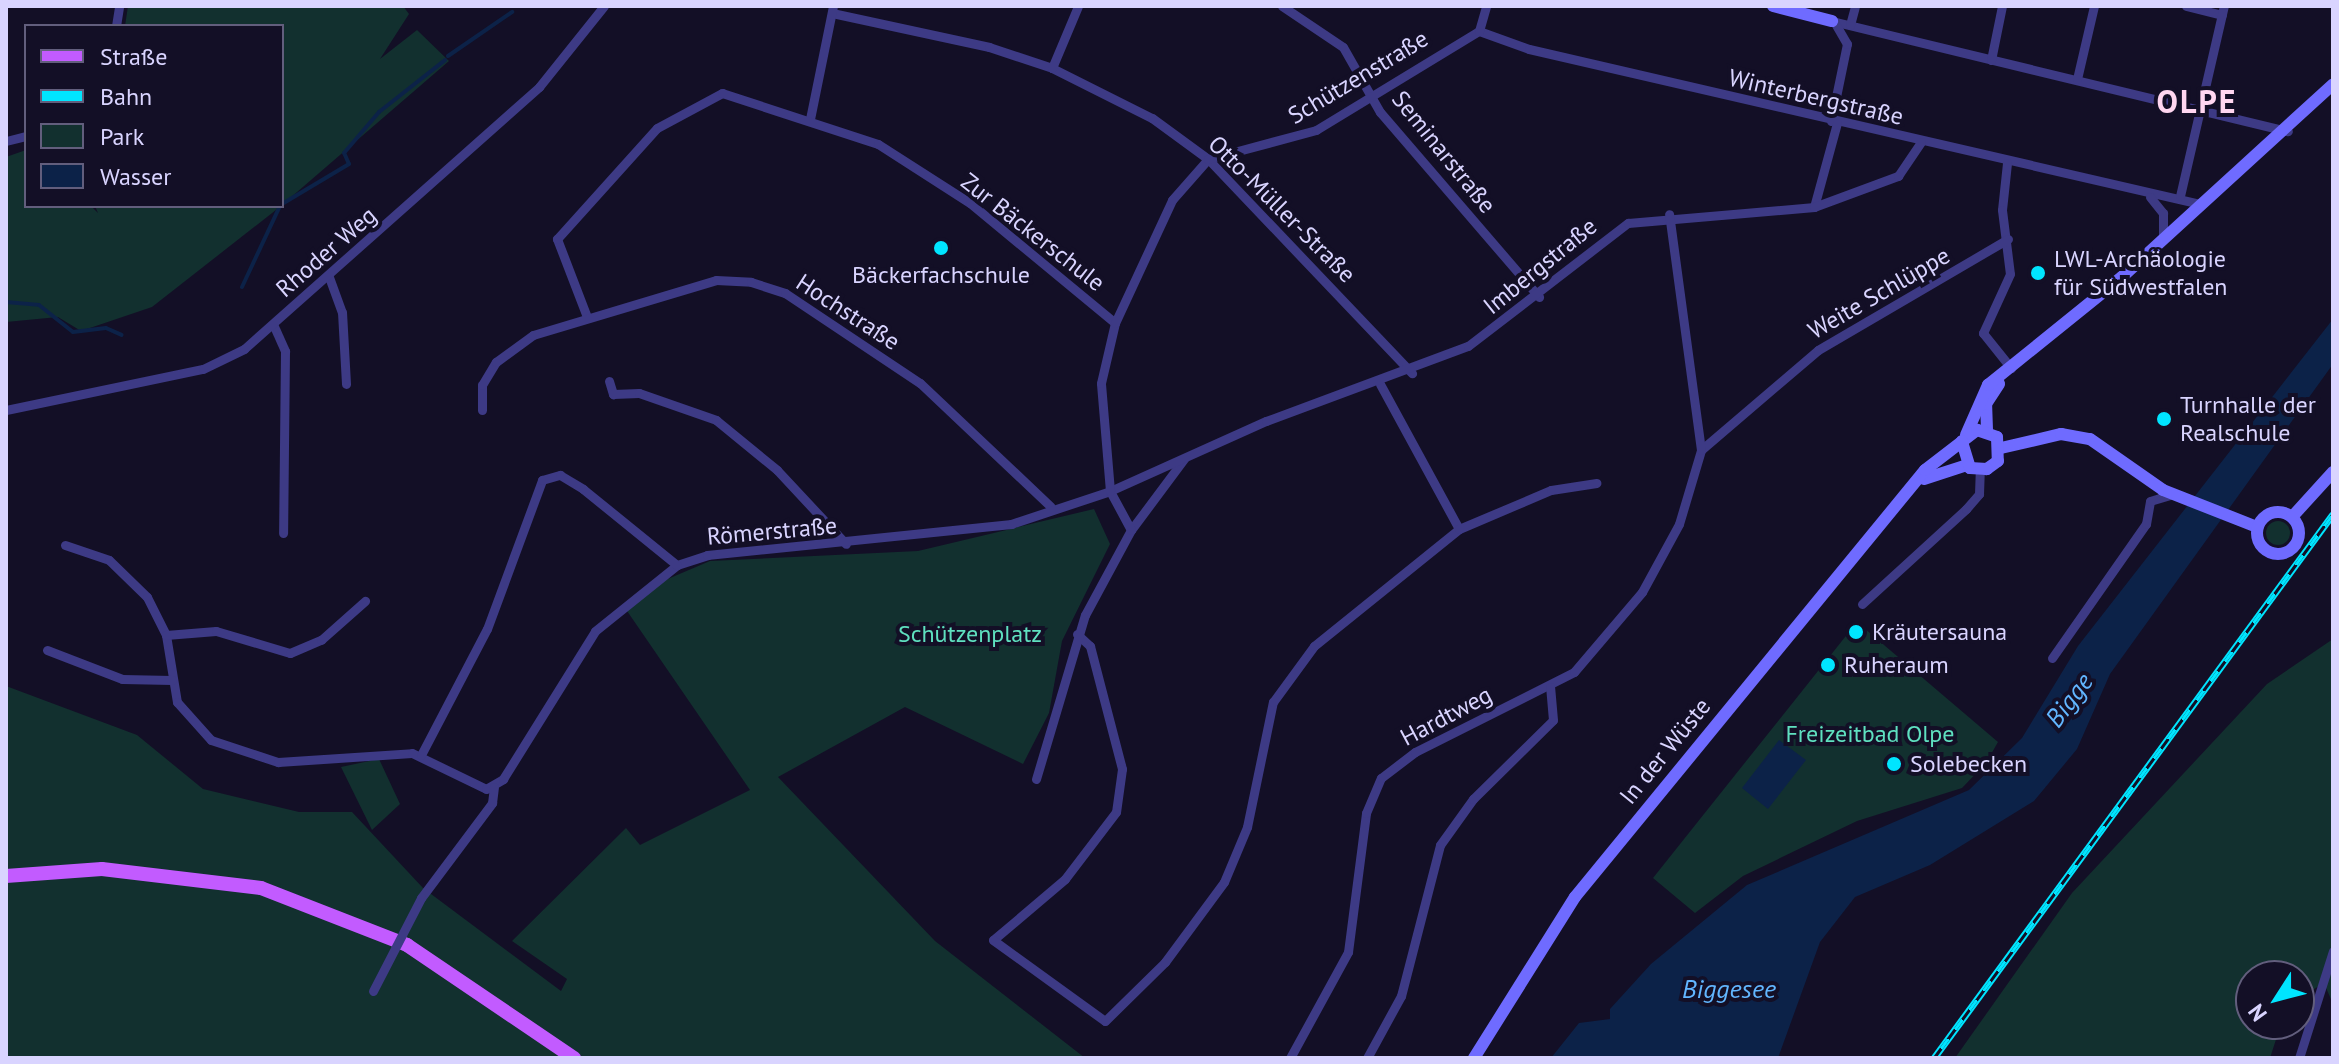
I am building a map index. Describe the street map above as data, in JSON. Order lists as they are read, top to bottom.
{
  "streets": {
    "main road": ["In der Wüste"],
    "street": [
      "Schützenstraße",
      "Winterbergstraße",
      "Seminarstraße",
      "Otto-Müller-Straße",
      "Zur Bäckerschule",
      "Rhoder Weg",
      "Imbergstraße",
      "Weite Schlüppe",
      "Hochstraße",
      "Römerstraße",
      "Hardtweg"
    ]
  },
  "crossings": [
    ["Schützenstraße", "Winterbergstraße"],
    ["Schützenstraße", "Seminarstraße"],
    ["Schützenstraße", "Otto-Müller-Straße"],
    ["Winterbergstraße", "Imbergstraße"],
    ["Winterbergstraße", "In der Wüste"],
    ["Seminarstraße", "Imbergstraße"],
    ["Otto-Müller-Straße", "Imbergstraße"],
    ["Zur Bäckerschule", "Hochstraße"],
    ["Imbergstraße", "Römerstraße"],
    ["Weite Schlüppe", "Hardtweg"],
    ["Hochstraße", "Römerstraße"]
  ],
  "districts": ["OLPE"],
  "water": ["Bigge", "Biggesee"],
  "parks": ["Schützenplatz", "Freizeitbad Olpe"],
  "places": [
    "Bäckerfachschule",
    "LWL-Archäologie für Südwestfalen",
    "Turnhalle der Realschule",
    "Kräutersauna",
    "Ruheraum",
    "Solebecken"
  ],
  "legend": [
    "Straße",
    "Bahn",
    "Park",
    "Wasser"
  ],
  "north": "bottom left"
}
